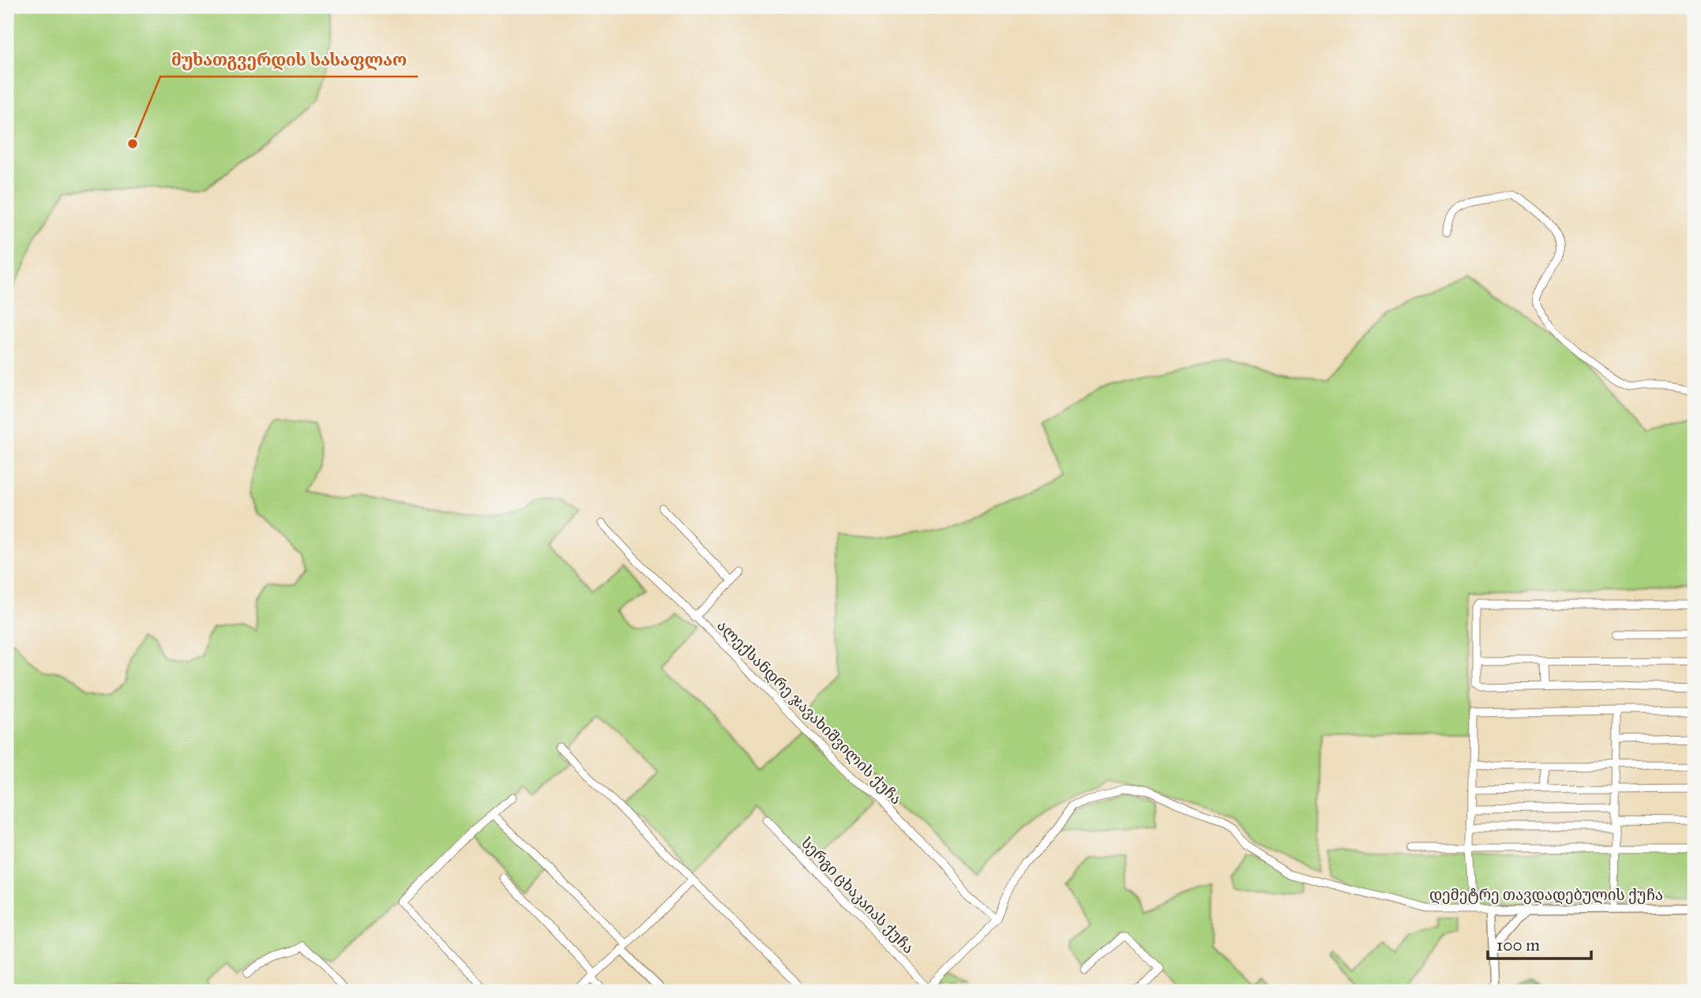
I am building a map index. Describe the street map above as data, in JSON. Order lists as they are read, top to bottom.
{
  "streets": {
    "street": ["ალექსანდრე ჯავახიშვილის ქუჩა", "დემეტრე თავდადებულის ქუჩა", "სერგი ცხაკაიას ქუჩა"]
  },
  "crossings": [
    ["ალექსანდრე ჯავახიშვილის ქუჩა", "დემეტრე თავდადებულის ქუჩა"],
    ["დემეტრე თავდადებულის ქუჩა", "სერგი ცხაკაიას ქუჩა"]
  ],
  "places": ["მუხათგვერდის სასაფლაო"],
  "scale_bar": "100 m"
}
